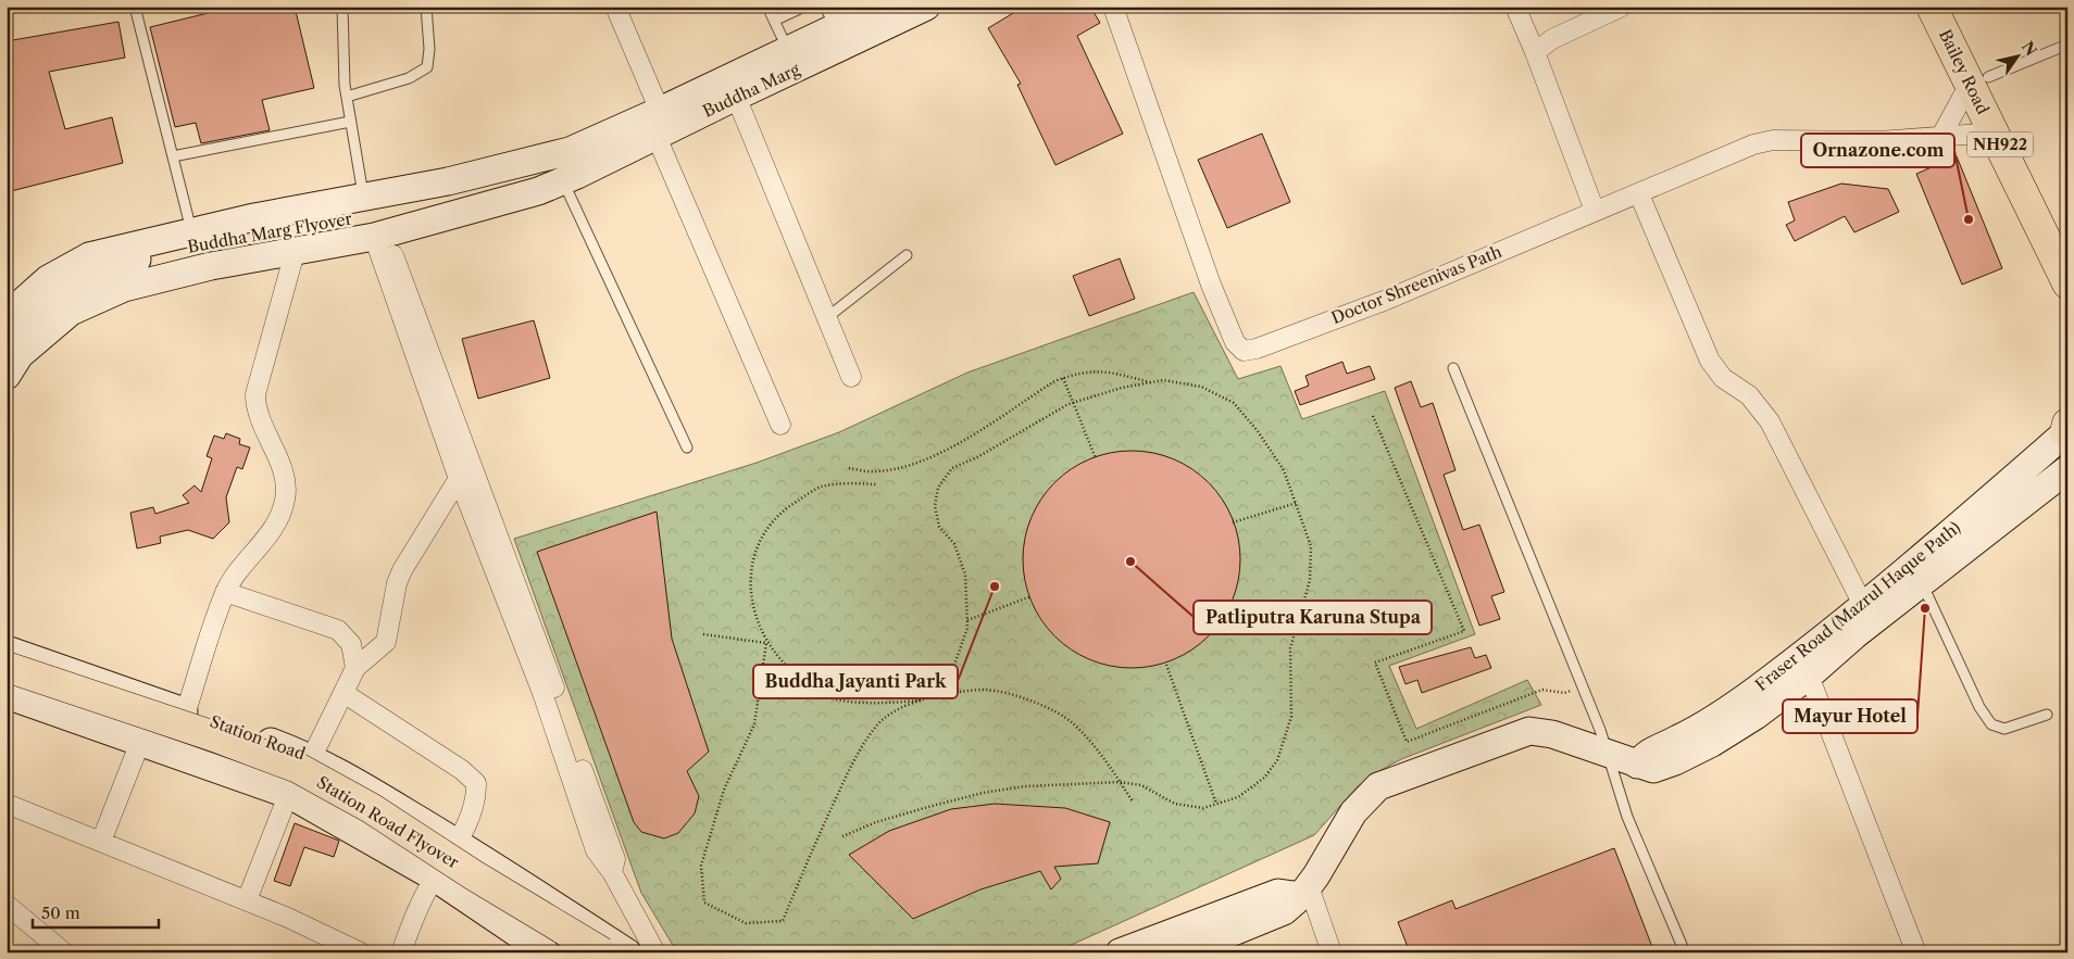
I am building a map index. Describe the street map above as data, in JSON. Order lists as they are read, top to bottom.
{
  "streets": {
    "main road": [
      "Bailey Road",
      "Buddha Marg",
      "NH922",
      "Buddha Marg Flyover",
      "Fraser Road (Mazrul Haque Path)",
      "Station Road",
      "Station Road Flyover"
    ],
    "street": ["Doctor Shreenivas Path"]
  },
  "crossings": [
    ["Bailey Road", "Doctor Shreenivas Path"],
    ["Buddha Marg", "Buddha Marg Flyover"]
  ],
  "places": [
    "Ornazone.com",
    "Patliputra Karuna Stupa",
    "Buddha Jayanti Park",
    "Mayur Hotel"
  ],
  "scale_bar": "50 m",
  "north": "top right"
}
